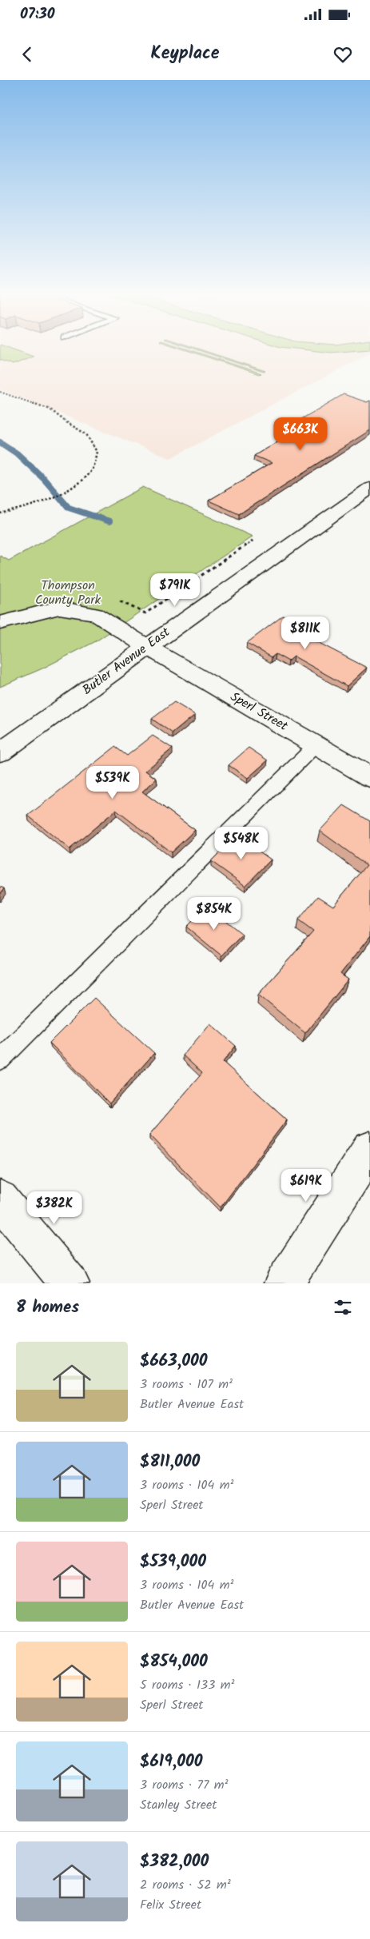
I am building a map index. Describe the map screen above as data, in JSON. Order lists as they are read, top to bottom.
{
  "streets": {
    "street": ["Butler Avenue East", "Sperl Street"]
  },
  "crossings": [
    ["Butler Avenue East", "Sperl Street"]
  ],
  "parks": ["Thompson County Park"],
  "page": {
    "status": "07:30",
    "header": "Keyplace",
    "price": [
      "$663K",
      "$791K",
      "$811K",
      "$539K",
      "$548K",
      "$854K",
      "$619K",
      "$382K"
    ],
    "heading": "8 homes",
    "list": [
      {
        "name": "$663,000",
        "note": "3 rooms · 107 m² · Butler Avenue East"
      },
      {
        "name": "$811,000",
        "note": "3 rooms · 104 m² · Sperl Street"
      },
      {
        "name": "$539,000",
        "note": "3 rooms · 104 m² · Butler Avenue East"
      },
      {
        "name": "$854,000",
        "note": "5 rooms · 133 m² · Sperl Street"
      },
      {
        "name": "$619,000",
        "note": "3 rooms · 77 m² · Stanley Street"
      },
      {
        "name": "$382,000",
        "note": "2 rooms · 52 m² · Felix Street"
      }
    ]
  }
}
